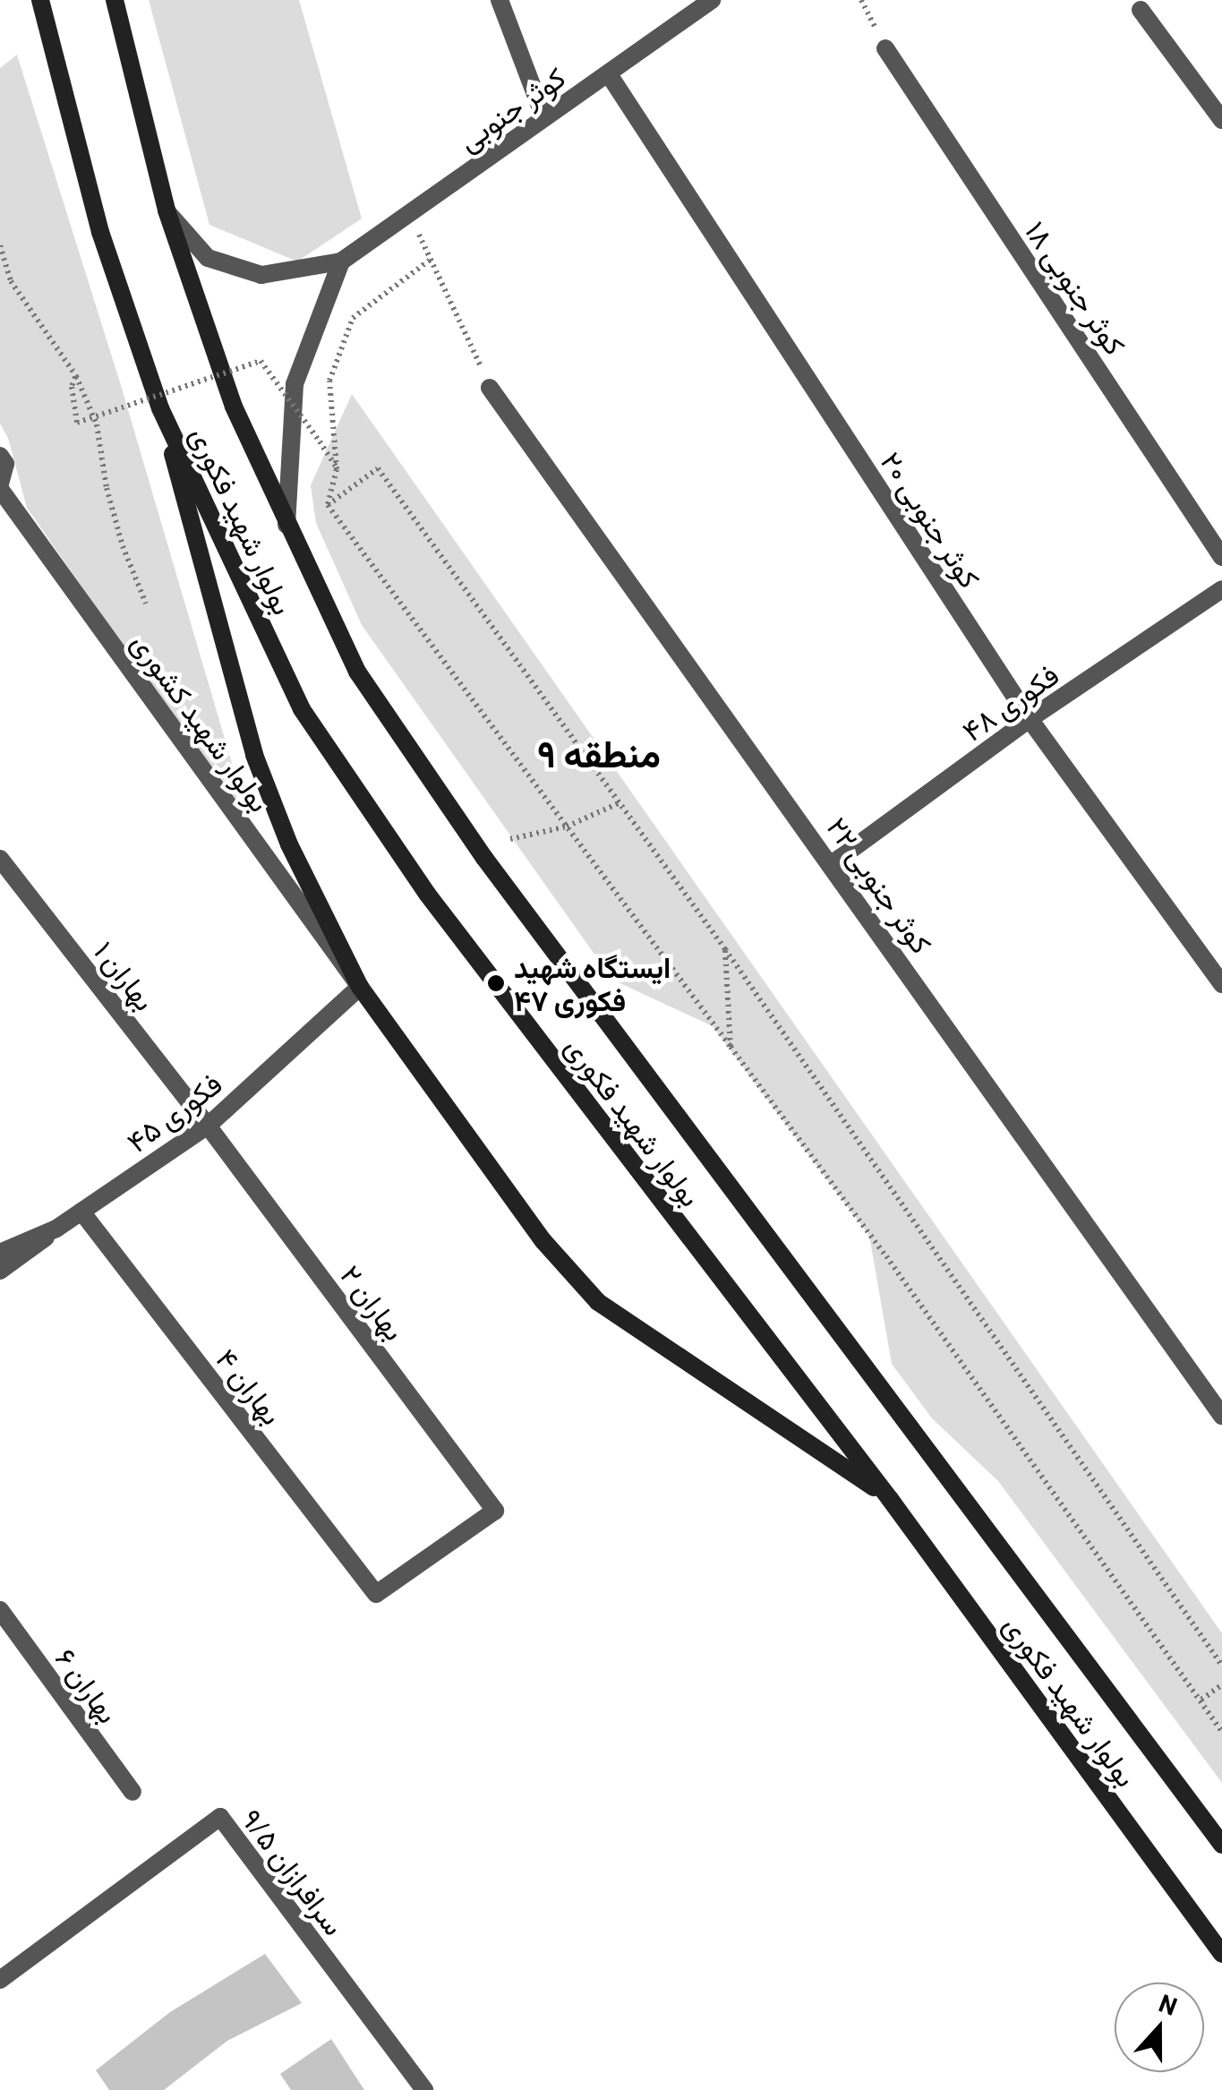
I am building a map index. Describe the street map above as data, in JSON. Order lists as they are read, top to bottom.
{
  "streets": {
    "main road": ["بولوار شهید فکوری"],
    "street": [
      "کوثر جنوبی",
      "کوثر جنوبی ۱۸",
      "کوثر جنوبی ۲۰",
      "فکوری ۴۸",
      "بولوار شهید کشوری",
      "کوثر جنوبی ۲۲",
      "بهاران ۱",
      "فکوری ۴۵",
      "بهاران ۲",
      "بهاران ۴",
      "بهاران ۶",
      "سرافرازان ۹/۵"
    ]
  },
  "crossings": [
    ["کوثر جنوبی", "کوثر جنوبی ۲۰"],
    ["کوثر جنوبی ۲۰", "فکوری ۴۸"],
    ["فکوری ۴۸", "کوثر جنوبی ۲۲"],
    ["بولوار شهید کشوری", "فکوری ۴۵"],
    ["بهاران ۱", "فکوری ۴۵"],
    ["بهاران ۱", "بهاران ۲"],
    ["فکوری ۴۵", "بهاران ۲"],
    ["فکوری ۴۵", "بهاران ۴"],
    ["بهاران ۲", "بهاران ۴"]
  ],
  "districts": ["منطقه ۹"],
  "places": ["ایستگاه شهید فکوری ۴۷"],
  "north": "top"
}
